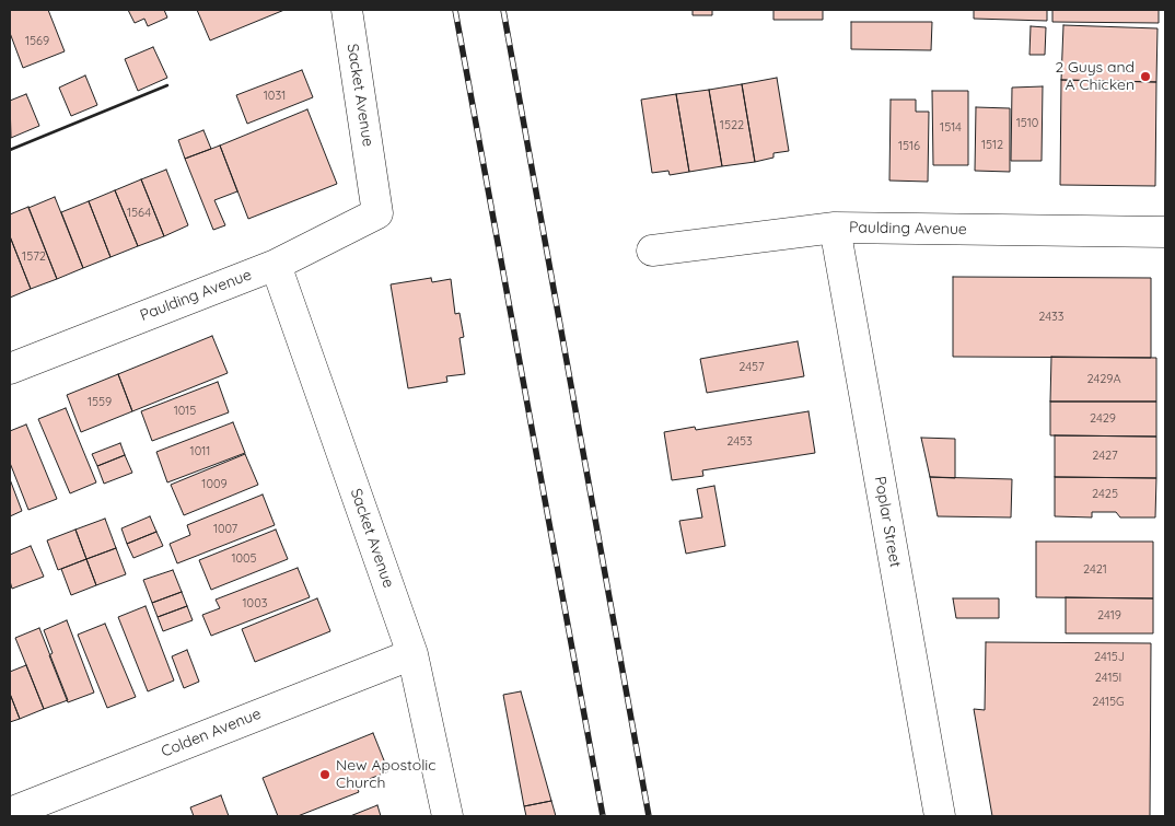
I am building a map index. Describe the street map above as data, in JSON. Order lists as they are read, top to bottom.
{
  "streets": {
    "street": [
      "Sacket Avenue",
      "Paulding Avenue",
      "Poplar Street",
      "Colden Avenue"
    ]
  },
  "crossings": [
    ["Sacket Avenue", "Paulding Avenue"],
    ["Sacket Avenue", "Colden Avenue"],
    ["Paulding Avenue", "Poplar Street"]
  ],
  "places": ["2 Guys and A Chicken", "New Apostolic Church"],
  "house_numbers": [
    "1569",
    "1031",
    "1510",
    "1522",
    "1514",
    "1512",
    "1516",
    "1564",
    "1572",
    "2433",
    "2457",
    "2429A",
    "1559",
    "1015",
    "2429",
    "2453",
    "1011",
    "2427",
    "1009",
    "2425",
    "1007",
    "1005",
    "2421",
    "1003",
    "2419",
    "2415J",
    "2415I",
    "2415G"
  ]
}
